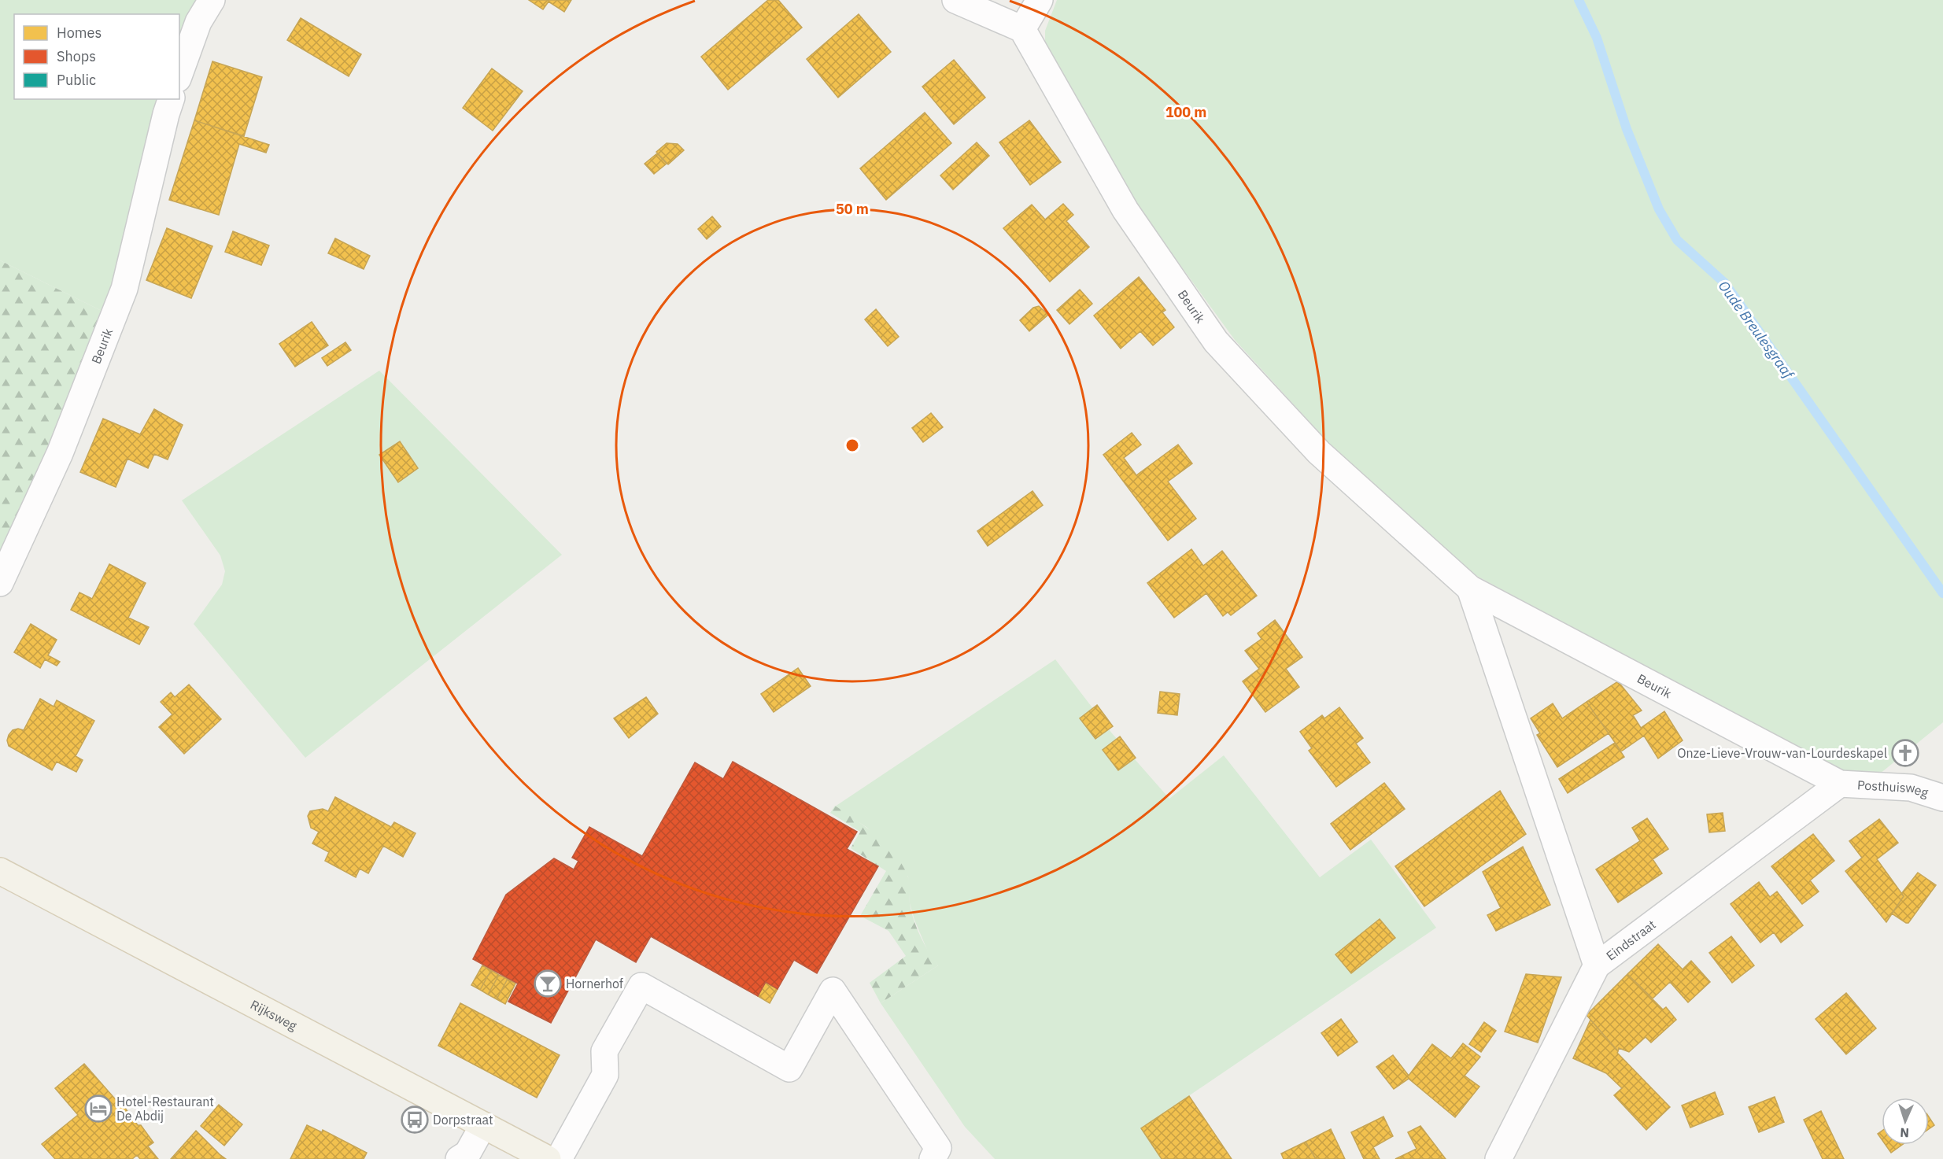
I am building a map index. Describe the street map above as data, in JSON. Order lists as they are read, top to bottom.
{
  "streets": {
    "main road": ["Rijksweg"],
    "street": ["Beurik", "Posthuisweg", "Eindstraat"]
  },
  "crossings": [
    ["Beurik", "Posthuisweg"],
    ["Beurik", "Eindstraat"],
    ["Posthuisweg", "Eindstraat"]
  ],
  "water": ["Oude Breulesgraaf"],
  "places": {
    "church": ["Onze-Lieve-Vrouw-van-Lourdeskapel"],
    "bar": ["Hornerhof"],
    "hotel": ["Hotel-Restaurant De Abdij"],
    "bus stop": ["Dorpstraat"]
  },
  "legend": ["Homes", "Shops", "Public"],
  "north": "bottom",
  "rings": ["100 m", "50 m"]
}
